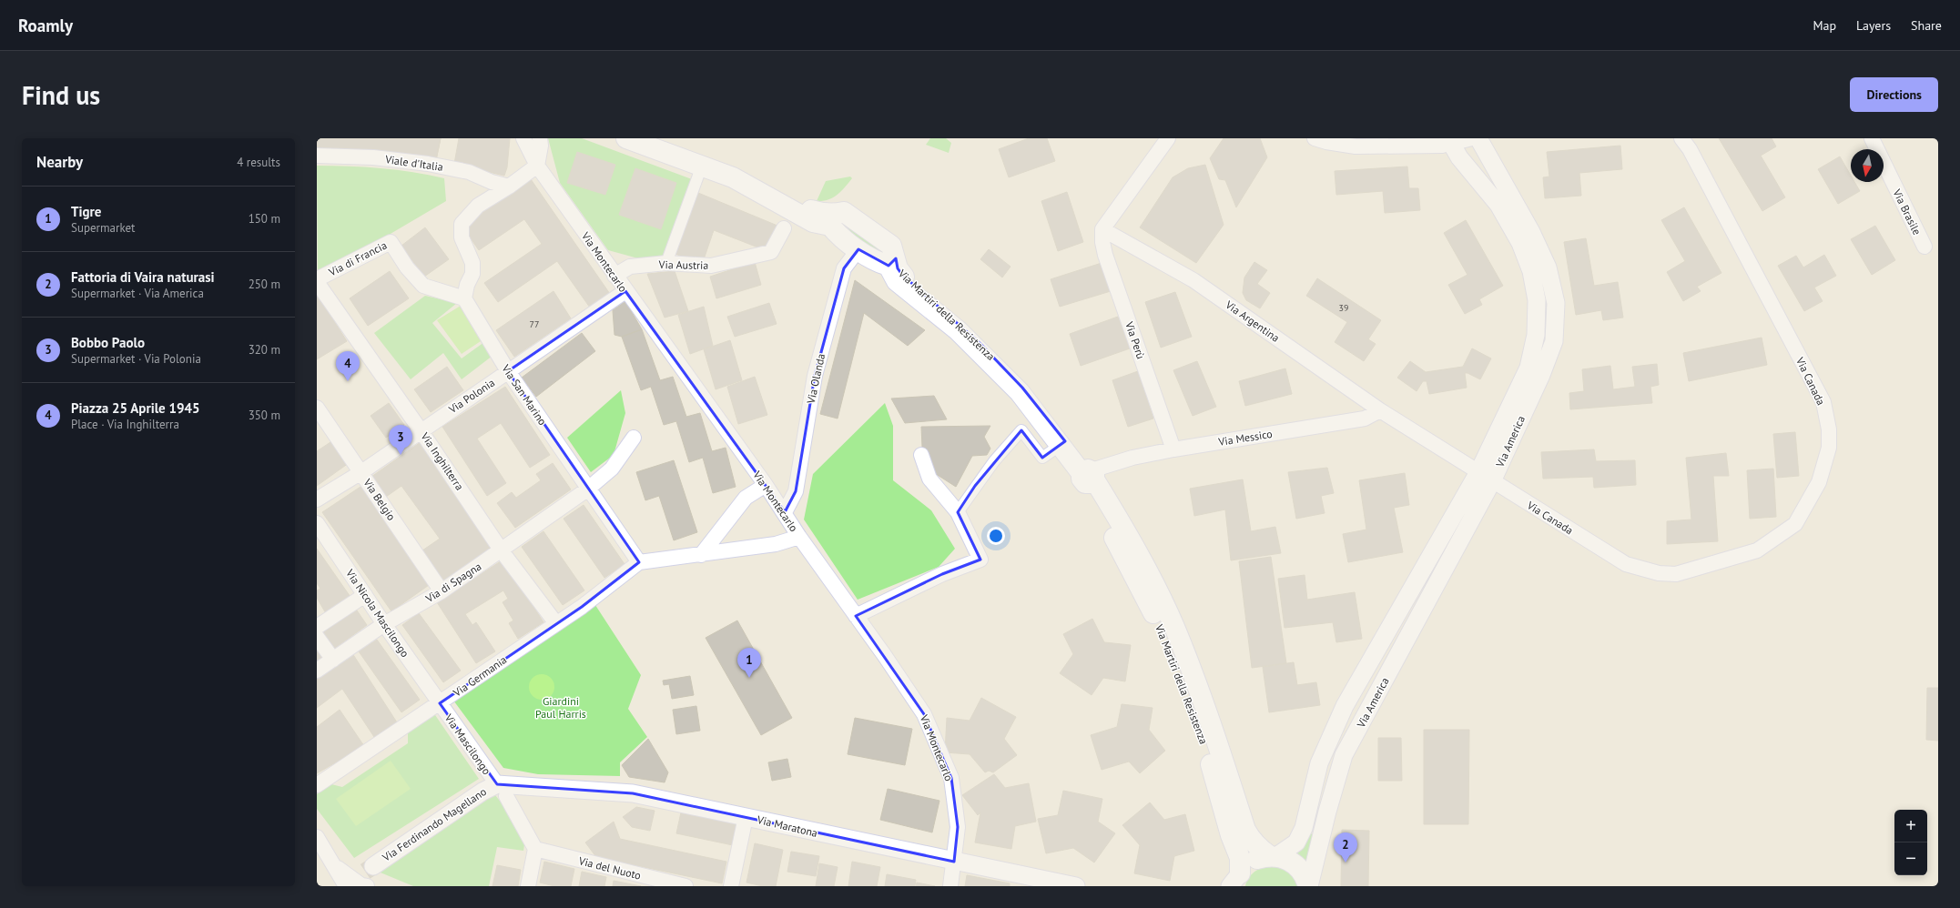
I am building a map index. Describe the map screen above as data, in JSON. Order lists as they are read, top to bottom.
{
  "streets": {
    "main road": ["Via Martiri della Resistenza"],
    "street": [
      "Viale d'Italia",
      "Via Brasile",
      "Via di Francia",
      "Via Montecarlo",
      "Via Austria",
      "Via Argentina",
      "Via Perù",
      "Via Olanda",
      "Via Canada",
      "Via San Marino",
      "Via Polonia",
      "Via Messico",
      "Via America",
      "Via Inghilterra",
      "Via Belgio",
      "Via di Spagna",
      "Via Nicola Mascilongo",
      "Via Germania",
      "Via Mascilongo",
      "Via Ferdinando Magellano",
      "Via Maratona",
      "Via del Nuoto"
    ]
  },
  "crossings": [
    ["Via di Francia", "Via San Marino"],
    ["Via di Francia", "Via Inghilterra"],
    ["Via Montecarlo", "Via Austria"],
    ["Via Montecarlo", "Via Olanda"],
    ["Via Montecarlo", "Via Polonia"],
    ["Via Montecarlo", "Via Maratona"],
    ["Via Martiri della Resistenza", "Via Olanda"],
    ["Via Martiri della Resistenza", "Via Messico"],
    ["Via Martiri della Resistenza", "Via America"],
    ["Via Argentina", "Via Perù"],
    ["Via Argentina", "Via Canada"],
    ["Via Argentina", "Via Messico"],
    ["Via Argentina", "Via America"],
    ["Via Perù", "Via Messico"],
    ["Via Canada", "Via America"],
    ["Via San Marino", "Via Polonia"],
    ["Via San Marino", "Via di Spagna"],
    ["Via San Marino", "Via Germania"],
    ["Via Polonia", "Via Inghilterra"],
    ["Via Polonia", "Via Belgio"],
    ["Via Inghilterra", "Via di Spagna"],
    ["Via Inghilterra", "Via Germania"],
    ["Via Belgio", "Via di Spagna"],
    ["Via di Spagna", "Via Nicola Mascilongo"],
    ["Via Nicola Mascilongo", "Via Germania"],
    ["Via Nicola Mascilongo", "Via Mascilongo"],
    ["Via Germania", "Via Mascilongo"],
    ["Via Mascilongo", "Via Ferdinando Magellano"],
    ["Via Mascilongo", "Via Maratona"],
    ["Via Mascilongo", "Via del Nuoto"],
    ["Via Ferdinando Magellano", "Via Maratona"]
  ],
  "parks": ["Giardini Paul Harris"],
  "house_numbers": ["39", "77"],
  "north": "bottom",
  "page": {
    "header": "Roamly",
    "nav": ["Map", "Layers", "Share"],
    "buttons": "Directions",
    "title": "Find us",
    "heading": ["Nearby", "4 results"],
    "list": [
      {
        "mark": "1",
        "name": "Tigre",
        "note": "Supermarket",
        "value": "150 m"
      },
      {
        "mark": "2",
        "name": "Fattoria di Vaira naturasi",
        "note": "Supermarket · Via America",
        "value": "250 m"
      },
      {
        "mark": "3",
        "name": "Bobbo Paolo",
        "note": "Supermarket · Via Polonia",
        "value": "320 m"
      },
      {
        "mark": "4",
        "name": "Piazza 25 Aprile 1945",
        "note": "Place · Via Inghilterra",
        "value": "350 m"
      }
    ],
    "pins": [
      "4",
      "3",
      "1",
      "2"
    ],
    "map_buttons": ["+", "−"]
  }
}
